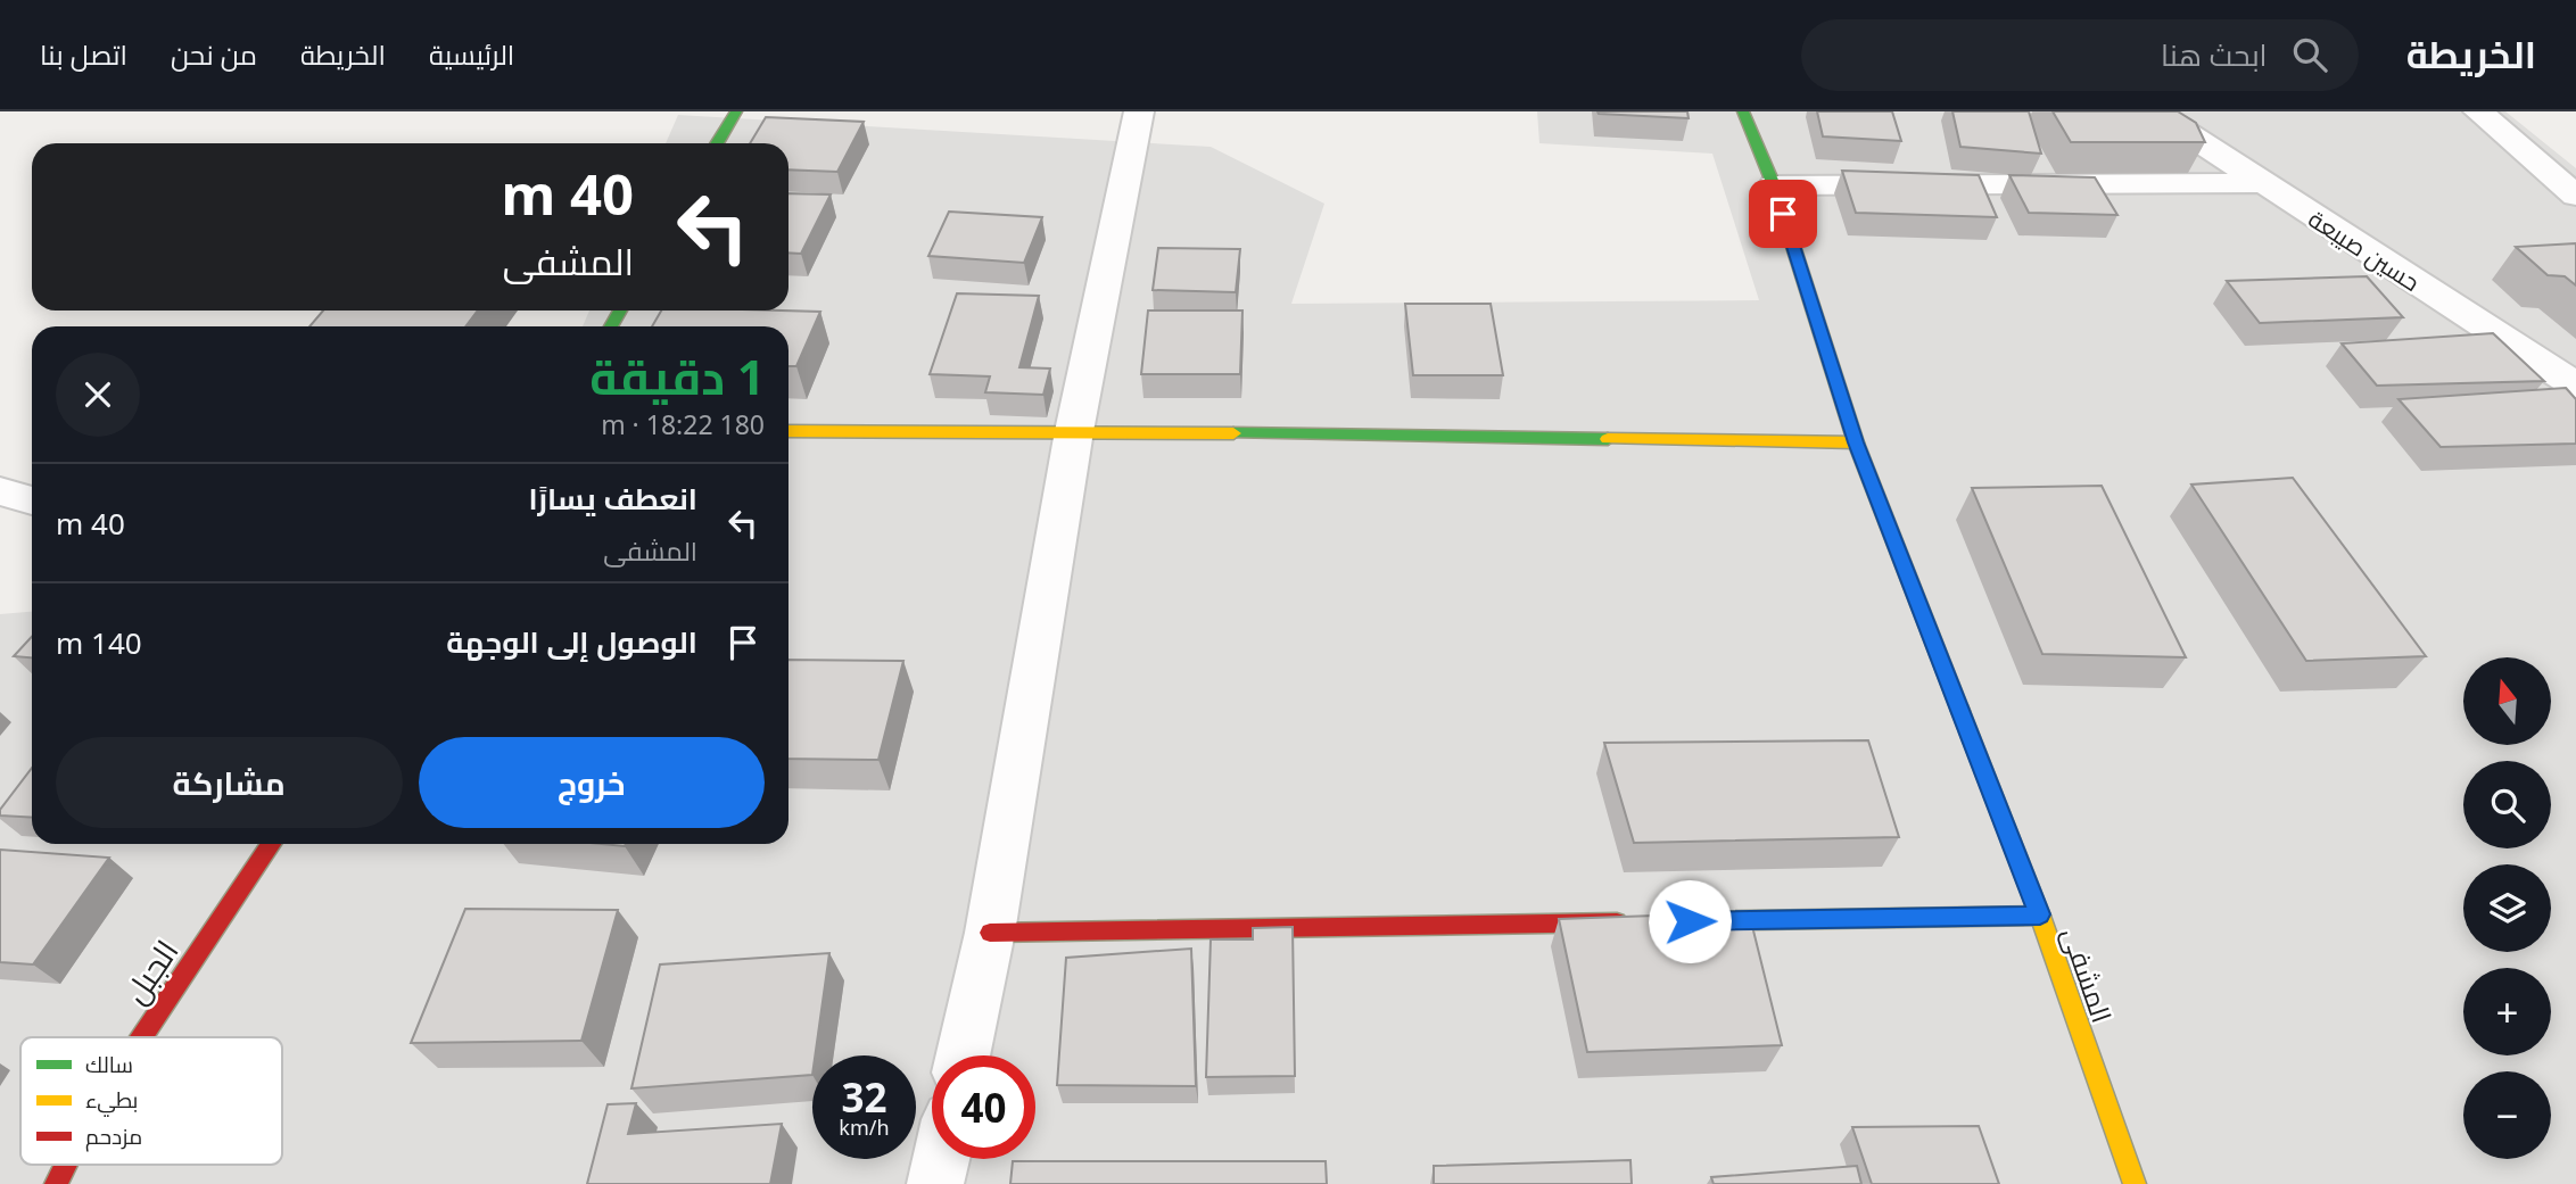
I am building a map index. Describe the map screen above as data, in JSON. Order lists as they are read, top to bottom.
{
  "streets": {
    "street": ["حسين صيبعة", "الجبل", "المشفى"]
  },
  "legend": ["سالك", "بطيء", "مزدحم"],
  "north": "top",
  "page": {
    "header": "الخريطة",
    "search": "ابحث هنا",
    "nav": [
      "الرئيسية",
      "الخريطة",
      "من نحن",
      "اتصل بنا"
    ],
    "turn": ["40 m", "المشفى"],
    "heading": ["1 دقيقة", "180 m · 18:22"],
    "list": [
      {
        "name": "انعطف يسارًا",
        "note": "المشفى",
        "value": "40 m"
      },
      {
        "name": "الوصول إلى الوجهة",
        "value": "140 m"
      }
    ],
    "map_buttons": ["+", "−"],
    "buttons": ["خروج", "مشاركة"],
    "speed": "32 km/h",
    "limit": "40"
  }
}
